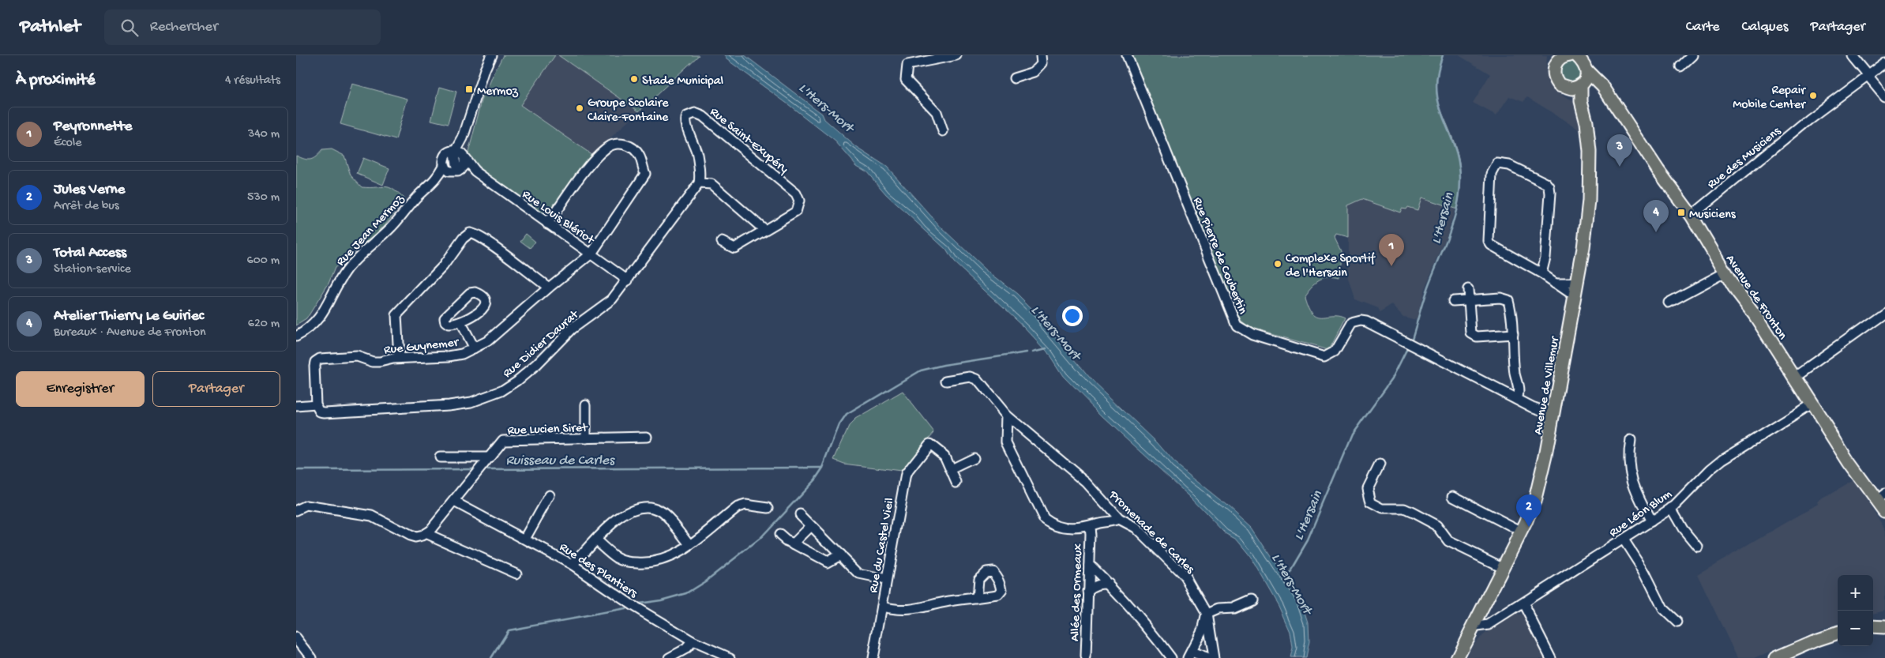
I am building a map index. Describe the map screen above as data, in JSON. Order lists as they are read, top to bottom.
{
  "streets": {
    "main road": ["Avenue de Fronton", "Avenue de Villemur"],
    "street": [
      "Rue Saint-Exupéry",
      "Rue des Musiciens",
      "Rue Louis Blériot",
      "Rue Jean Mermoz",
      "Rue Pierre de Coubertin",
      "Rue Didier Daurat",
      "Rue Guynemer",
      "Rue Lucien Siret",
      "Rue Léon Blum",
      "Promenade de Carles",
      "Rue du Castel Vieil",
      "Rue des Plantiers",
      "Allée des Ormeaux"
    ]
  },
  "crossings": [
    ["Rue Saint-Exupéry", "Rue Didier Daurat"],
    ["Rue des Musiciens", "Avenue de Fronton"],
    ["Rue Louis Blériot", "Rue Jean Mermoz"],
    ["Rue Louis Blériot", "Rue Didier Daurat"],
    ["Rue Louis Blériot", "Rue Guynemer"],
    ["Rue Pierre de Coubertin", "Avenue de Villemur"],
    ["Avenue de Fronton", "Avenue de Villemur"],
    ["Avenue de Fronton", "Rue Léon Blum"],
    ["Rue Didier Daurat", "Rue Guynemer"],
    ["Avenue de Villemur", "Rue Léon Blum"],
    ["Rue Lucien Siret", "Rue des Plantiers"]
  ],
  "water": ["L'Hers-Mort", "L'Hersain", "Ruisseau de Carles"],
  "places": {
    "other": [
      "Stade Municipal",
      "Repair Mobile Center",
      "Groupe Scolaire Claire-Fontaine",
      "Complexe Sportif de l'Hersain"
    ],
    "transit": ["Mermoz", "Musiciens"]
  },
  "page": {
    "header": "Pathlet",
    "search": "Rechercher",
    "nav": ["Carte", "Calques", "Partager"],
    "heading": ["À proximité", "4 résultats"],
    "list": [
      {
        "mark": "1",
        "name": "Peyronnette",
        "note": "École",
        "value": "340 m"
      },
      {
        "mark": "2",
        "name": "Jules Verne",
        "note": "Arrêt de bus",
        "value": "530 m"
      },
      {
        "mark": "3",
        "name": "Total Access",
        "note": "Station-service",
        "value": "600 m"
      },
      {
        "mark": "4",
        "name": "Atelier Thierry Le Guiriec",
        "note": "Bureaux · Avenue de Fronton",
        "value": "620 m"
      }
    ],
    "pins": [
      "3",
      "4",
      "1",
      "2"
    ],
    "buttons": ["Enregistrer", "Partager"],
    "map_buttons": ["+", "−"]
  }
}
